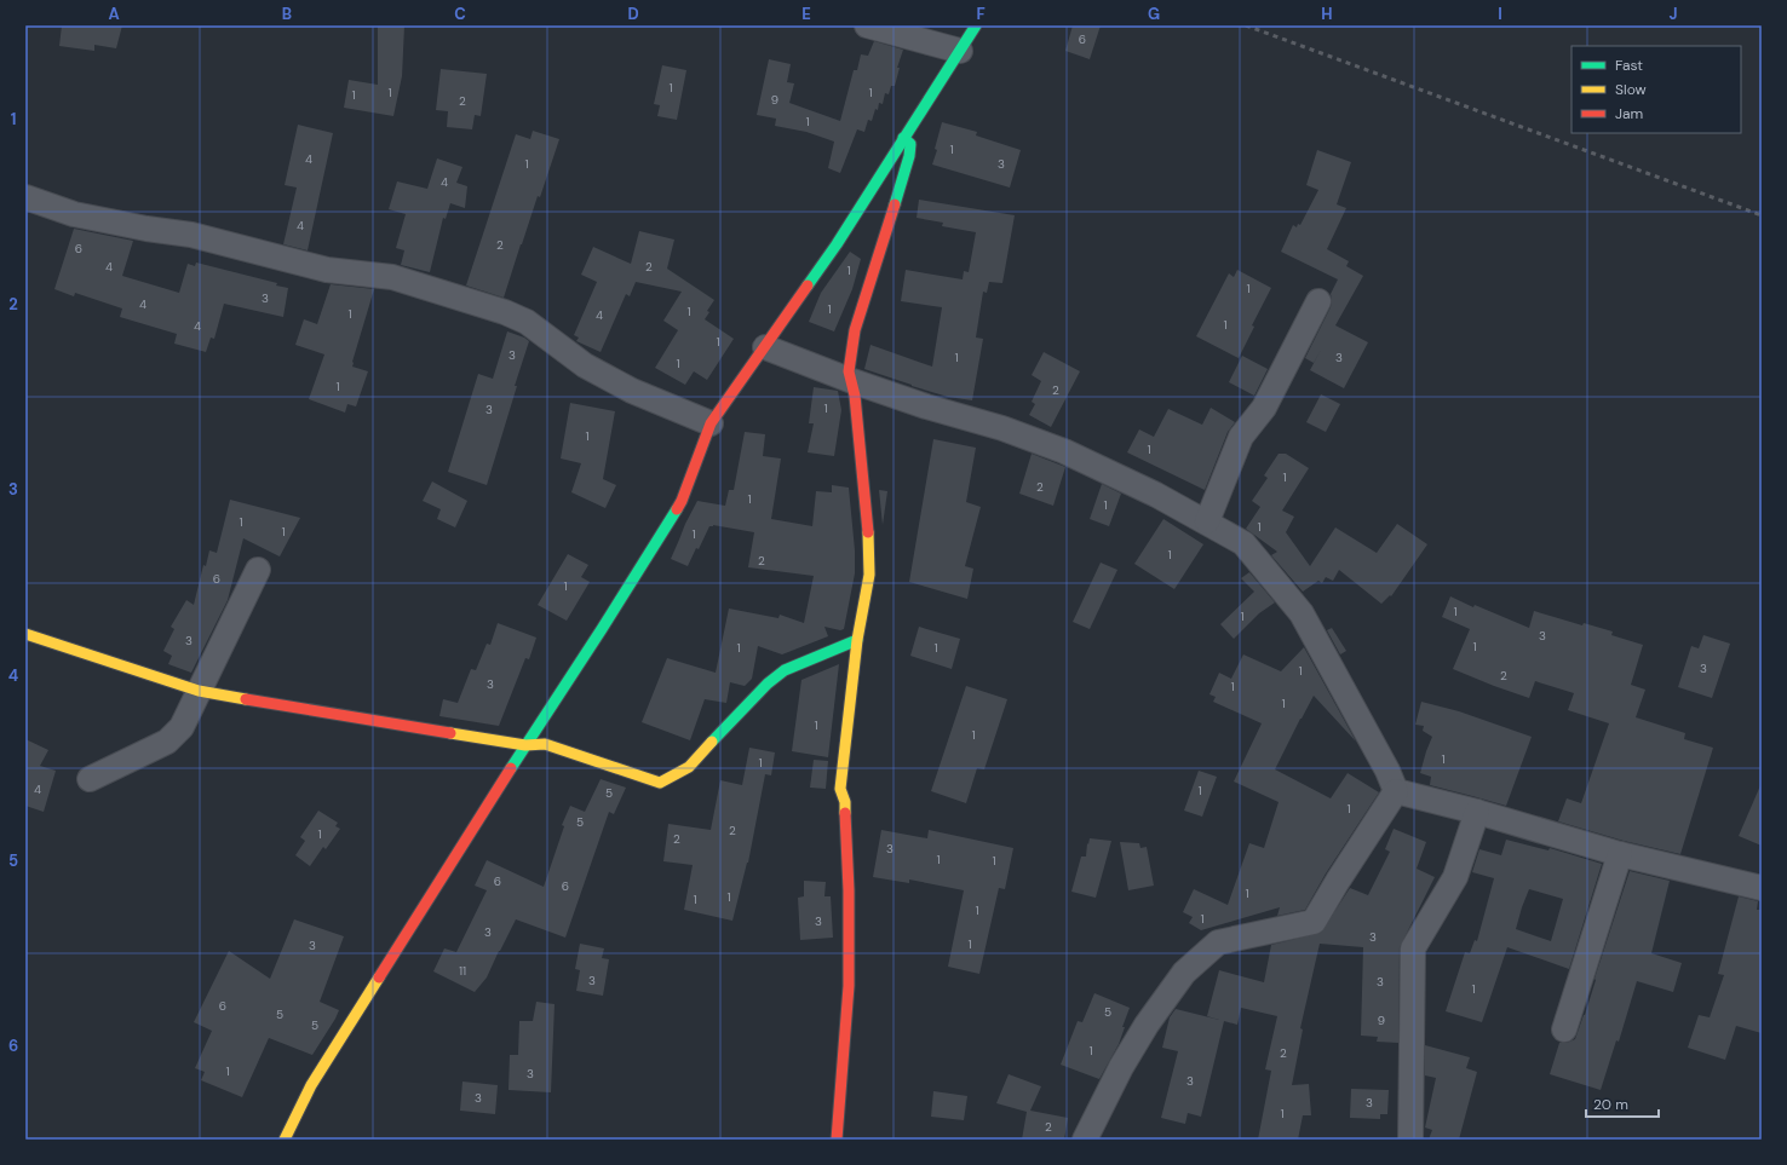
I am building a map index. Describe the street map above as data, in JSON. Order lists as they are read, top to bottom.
{
  "house_numbers": [
    "6",
    "1",
    "1",
    "1",
    "1",
    "9",
    "2",
    "1",
    "1",
    "4",
    "1",
    "3",
    "4",
    "4",
    "2",
    "6",
    "4",
    "2",
    "1",
    "1",
    "3",
    "4",
    "1",
    "1",
    "1",
    "4",
    "1",
    "4",
    "1",
    "3",
    "1",
    "3",
    "1",
    "1",
    "2",
    "1",
    "3",
    "1",
    "1",
    "1",
    "2",
    "1",
    "1",
    "1",
    "1",
    "1",
    "1",
    "1",
    "2",
    "6",
    "1",
    "1",
    "1",
    "3",
    "3",
    "1",
    "1",
    "1",
    "3",
    "1",
    "2",
    "3",
    "1",
    "1",
    "1",
    "1",
    "1",
    "1",
    "4",
    "1",
    "5",
    "1",
    "5",
    "2",
    "1",
    "2",
    "3",
    "1",
    "1",
    "6",
    "6",
    "1",
    "1",
    "1",
    "1",
    "1",
    "3",
    "3",
    "3",
    "1",
    "3",
    "11",
    "3",
    "3",
    "1",
    "6",
    "5",
    "5",
    "9",
    "5",
    "1",
    "2",
    "1",
    "3",
    "3",
    "3",
    "3",
    "1",
    "2"
  ],
  "legend": ["Fast", "Slow", "Jam"],
  "scale_bar": "20 m",
  "grid": {
    "columns": [
      "A",
      "B",
      "C",
      "D",
      "E",
      "F",
      "G",
      "H",
      "I",
      "J"
    ],
    "rows": [
      "1",
      "2",
      "3",
      "4",
      "5",
      "6"
    ]
  }
}
